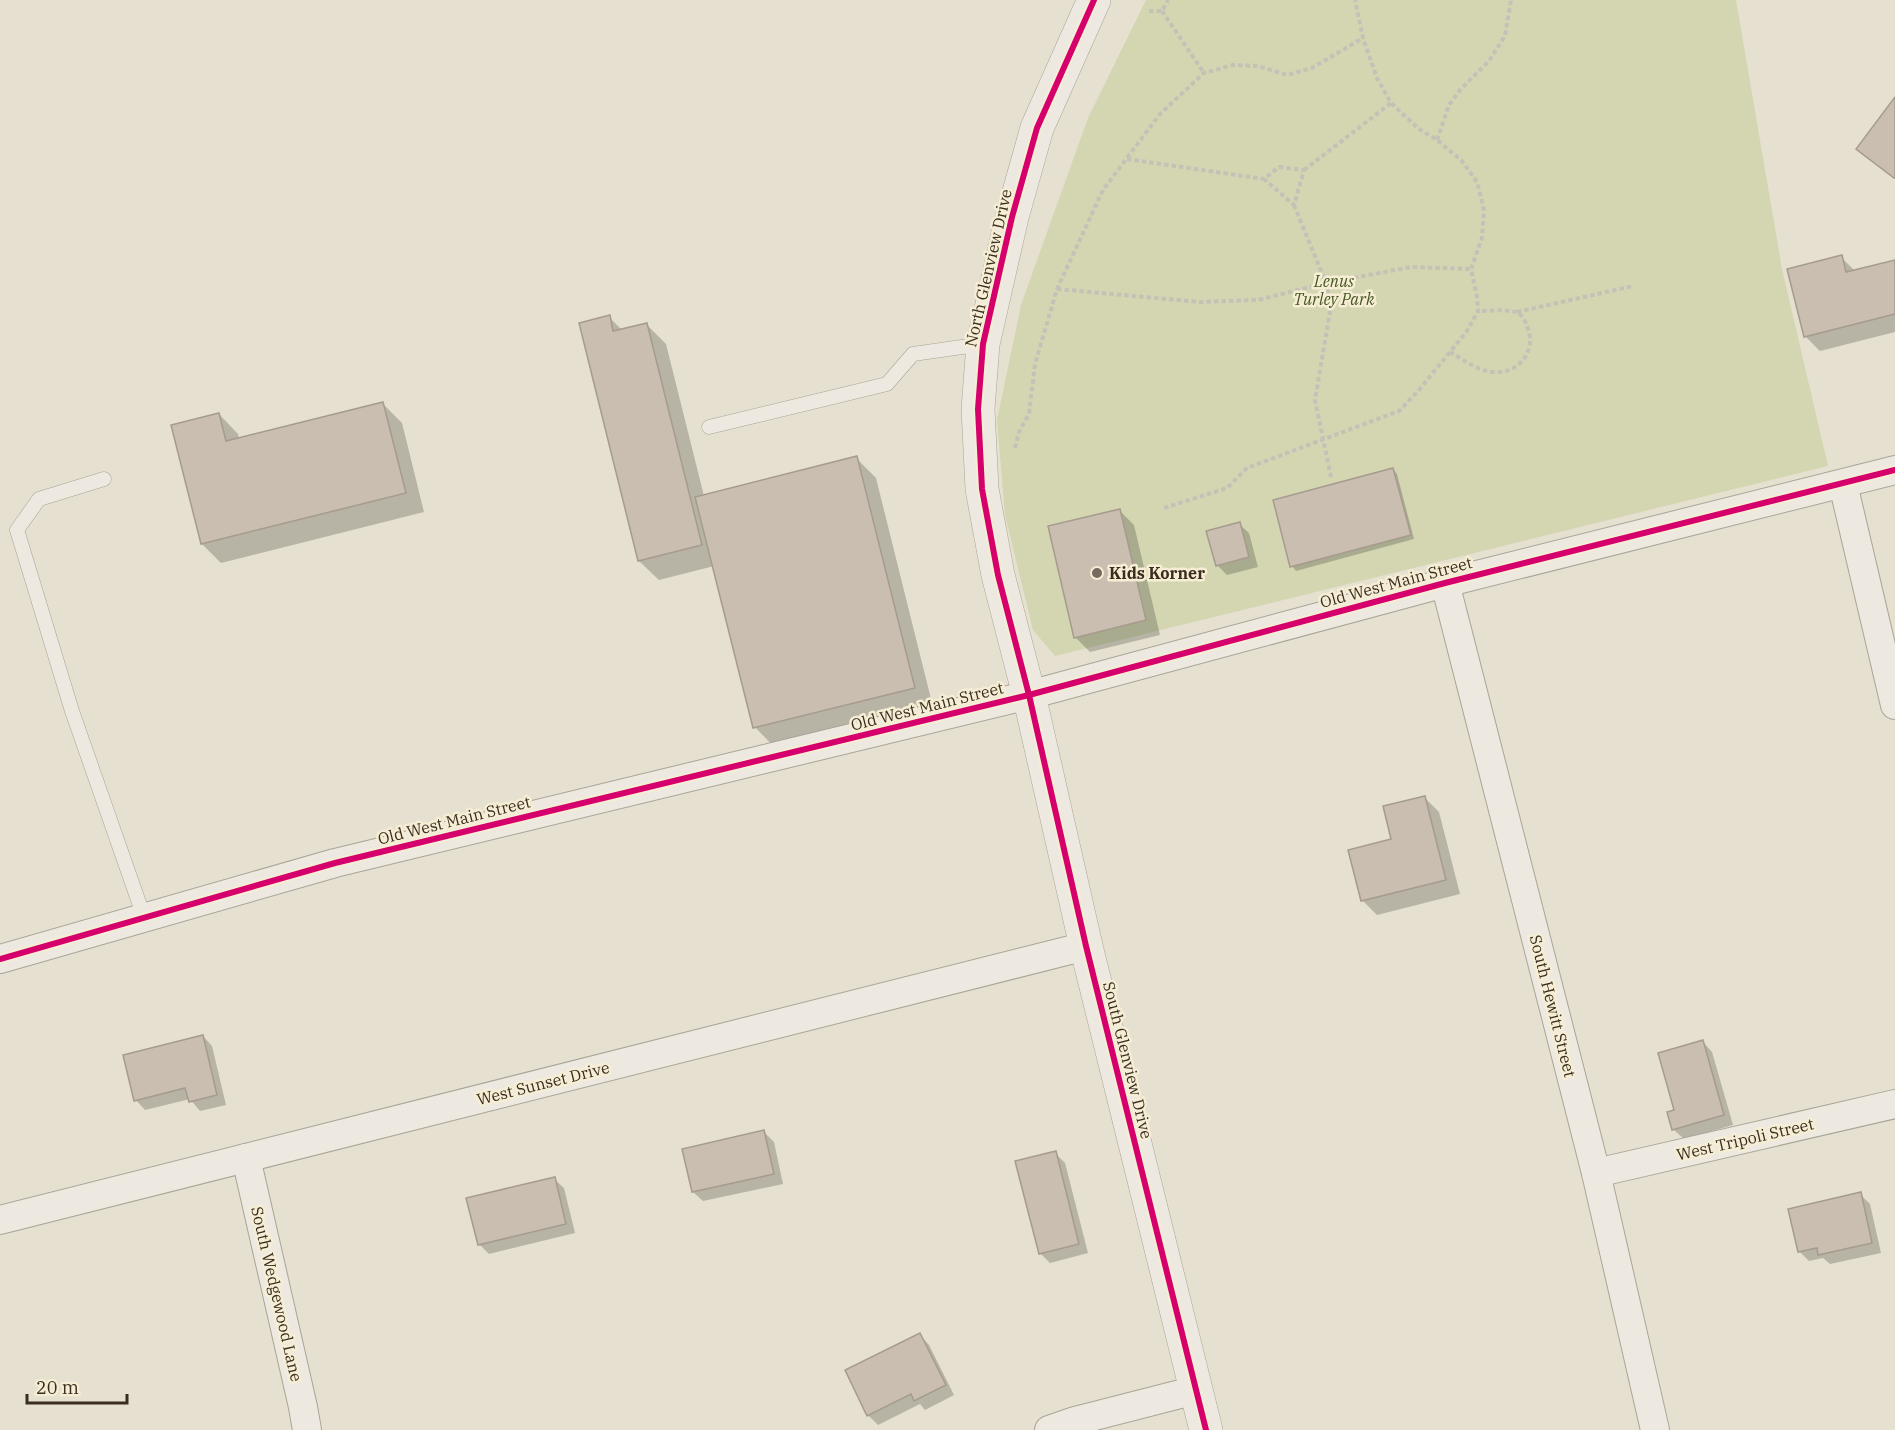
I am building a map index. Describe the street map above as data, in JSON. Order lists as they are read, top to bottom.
{
  "streets": {
    "street": [
      "North Glenview Drive",
      "Old West Main Street",
      "South Hewitt Street",
      "South Glenview Drive",
      "West Sunset Drive",
      "West Tripoli Street",
      "South Wedgewood Lane"
    ]
  },
  "crossings": [
    ["North Glenview Drive", "Old West Main Street"],
    ["North Glenview Drive", "South Glenview Drive"],
    ["Old West Main Street", "South Hewitt Street"],
    ["Old West Main Street", "South Glenview Drive"],
    ["South Hewitt Street", "West Tripoli Street"],
    ["South Glenview Drive", "West Sunset Drive"],
    ["West Sunset Drive", "South Wedgewood Lane"]
  ],
  "parks": ["Lenus Turley Park"],
  "places": ["Kids Korner"],
  "scale_bar": "20 m"
}
